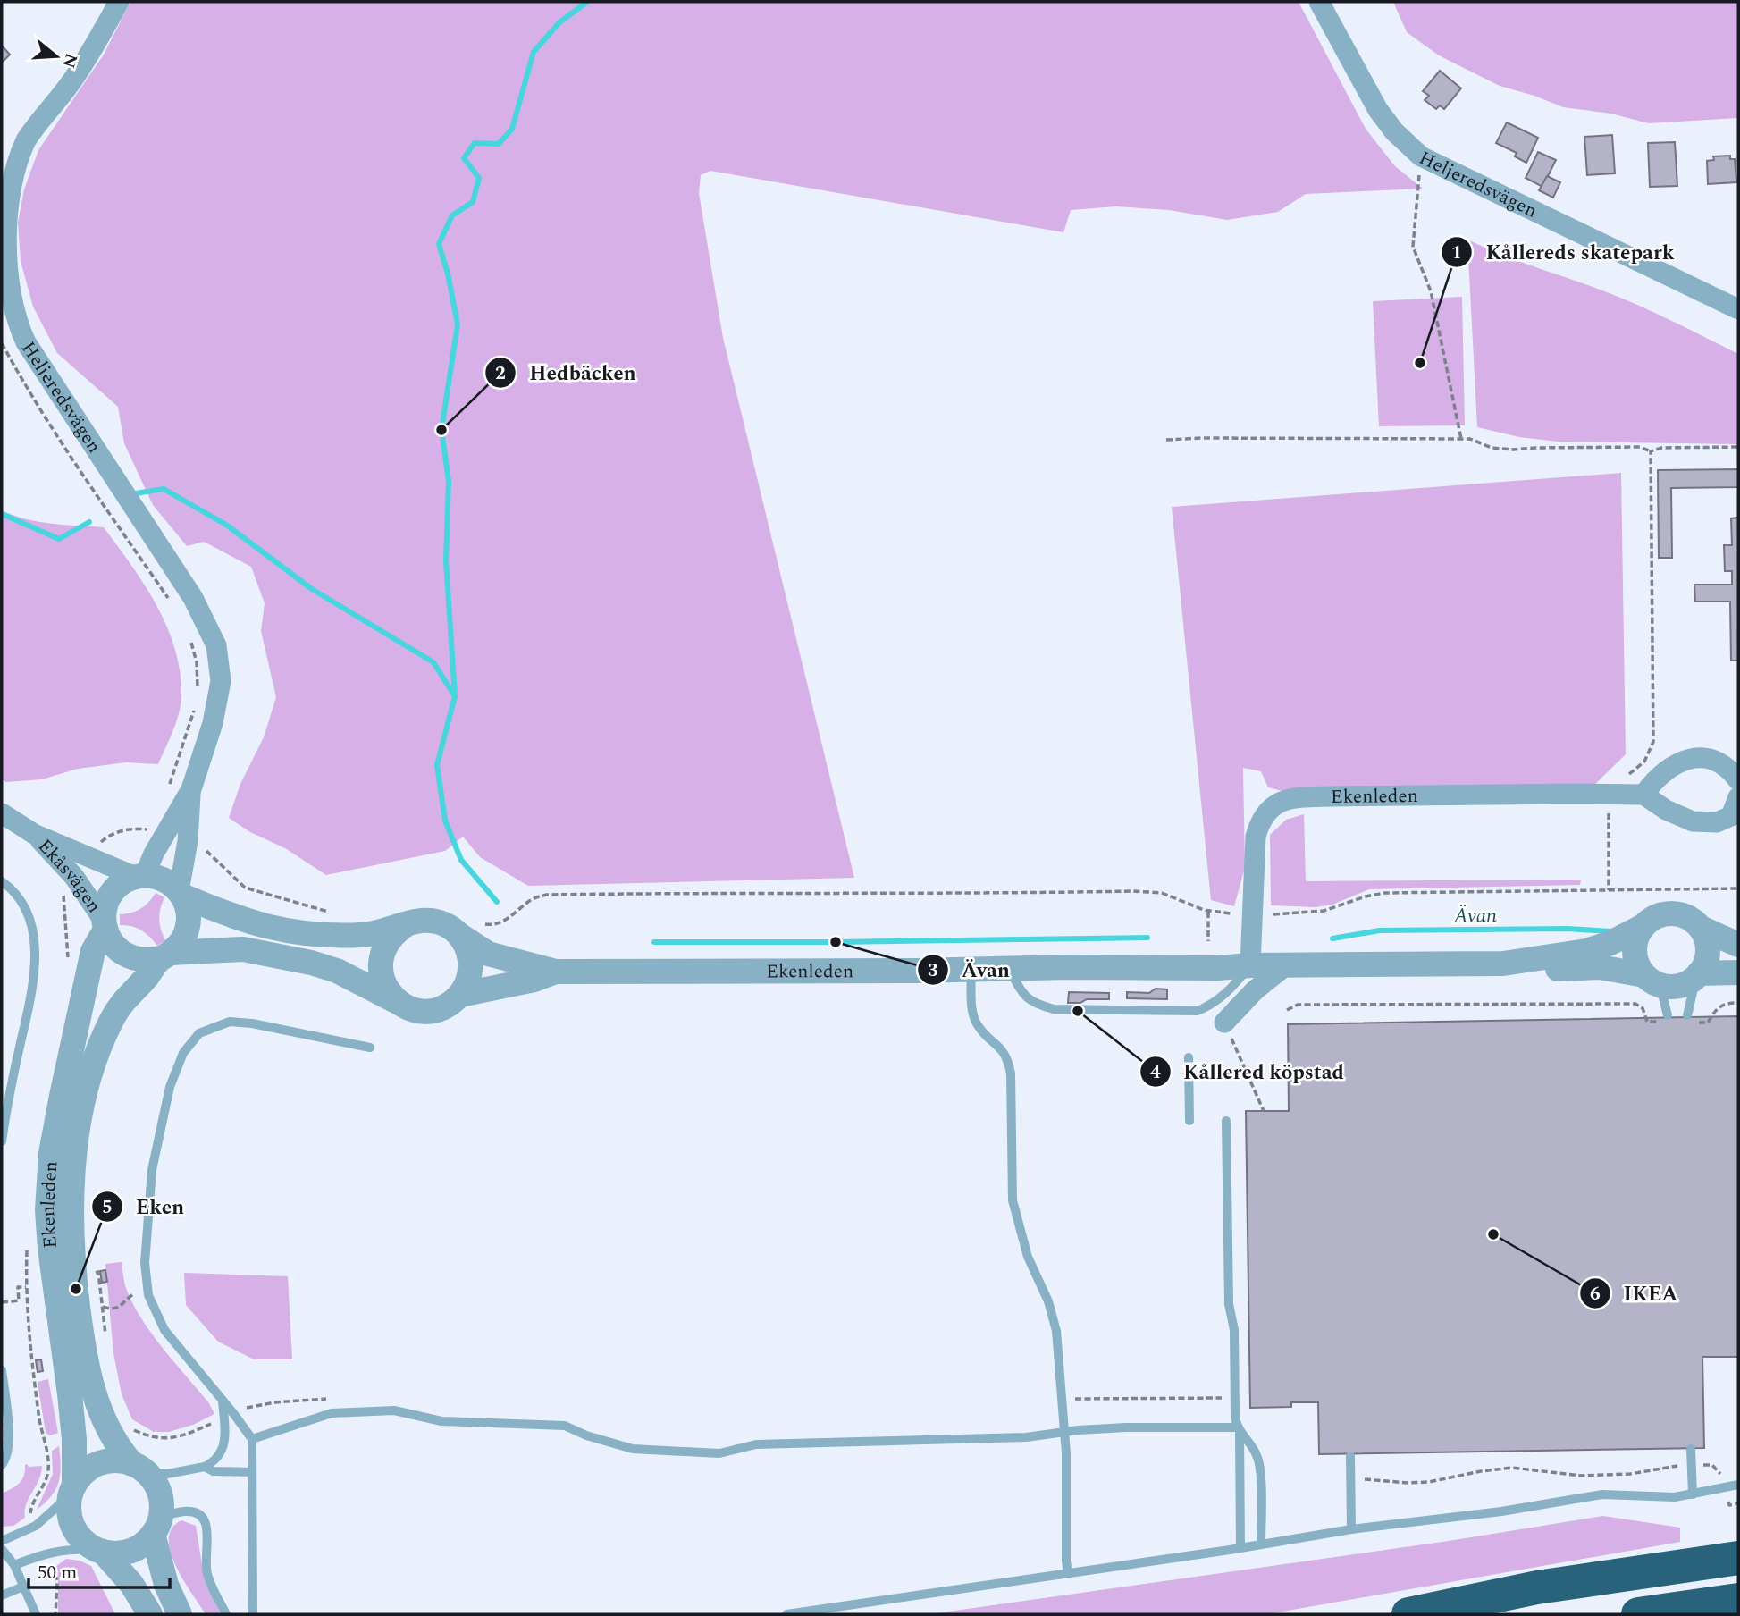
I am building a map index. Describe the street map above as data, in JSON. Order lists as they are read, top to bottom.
{
  "streets": {
    "street": ["Heljeredsvägen", "Ekenleden", "Ekåsvägen"]
  },
  "crossings": [
    ["Heljeredsvägen", "Ekenleden"],
    ["Heljeredsvägen", "Ekåsvägen"],
    ["Ekenleden", "Ekåsvägen"]
  ],
  "water": ["Ävan"],
  "places": [
    "Kållereds skatepark",
    "Hedbäcken",
    "Ävan",
    "Kållered köpstad",
    "IKEA",
    "Eken"
  ],
  "scale_bar": "50 m",
  "north": "right"
}
